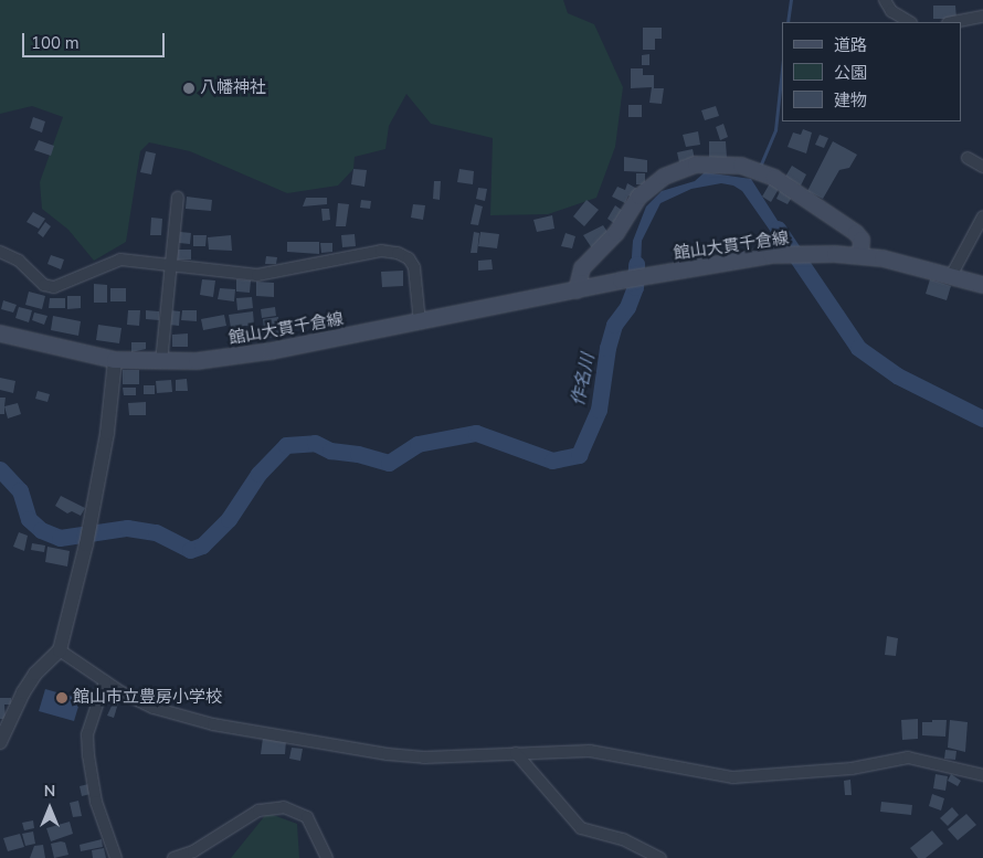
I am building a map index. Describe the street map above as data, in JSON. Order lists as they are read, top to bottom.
{
  "streets": {
    "main road": ["館山大貫千倉線"]
  },
  "water": ["作名川"],
  "places": ["八幡神社", "館山市立豊房小学校"],
  "legend": ["道路", "公園", "建物"],
  "scale_bar": "100 m",
  "north": "top"
}
